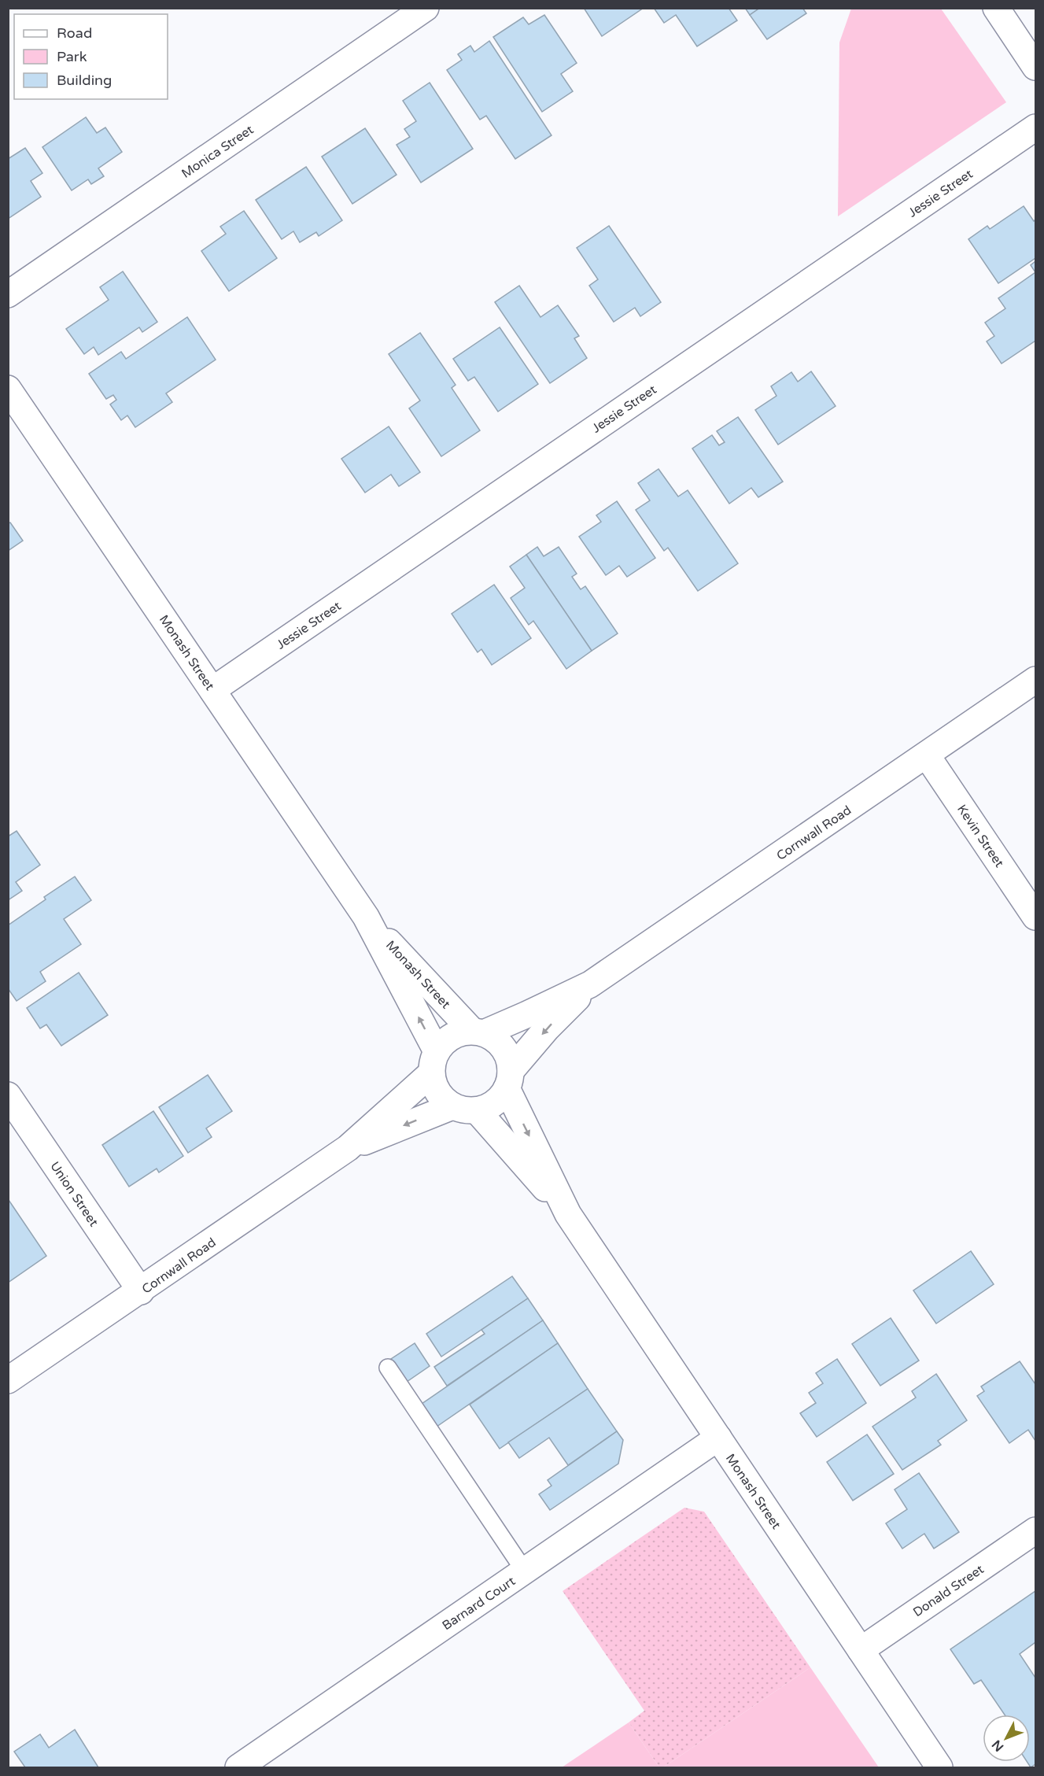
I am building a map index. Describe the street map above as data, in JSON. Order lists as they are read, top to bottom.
{
  "streets": {
    "street": [
      "Monica Street",
      "Jessie Street",
      "Monash Street",
      "Cornwall Road",
      "Kevin Street",
      "Union Street",
      "Donald Street",
      "Barnard Court"
    ]
  },
  "crossings": [
    ["Jessie Street", "Monash Street"],
    ["Monash Street", "Cornwall Road"],
    ["Monash Street", "Donald Street"],
    ["Monash Street", "Barnard Court"],
    ["Cornwall Road", "Kevin Street"],
    ["Cornwall Road", "Union Street"]
  ],
  "legend": ["Road", "Park", "Building"],
  "north": "bottom left"
}
